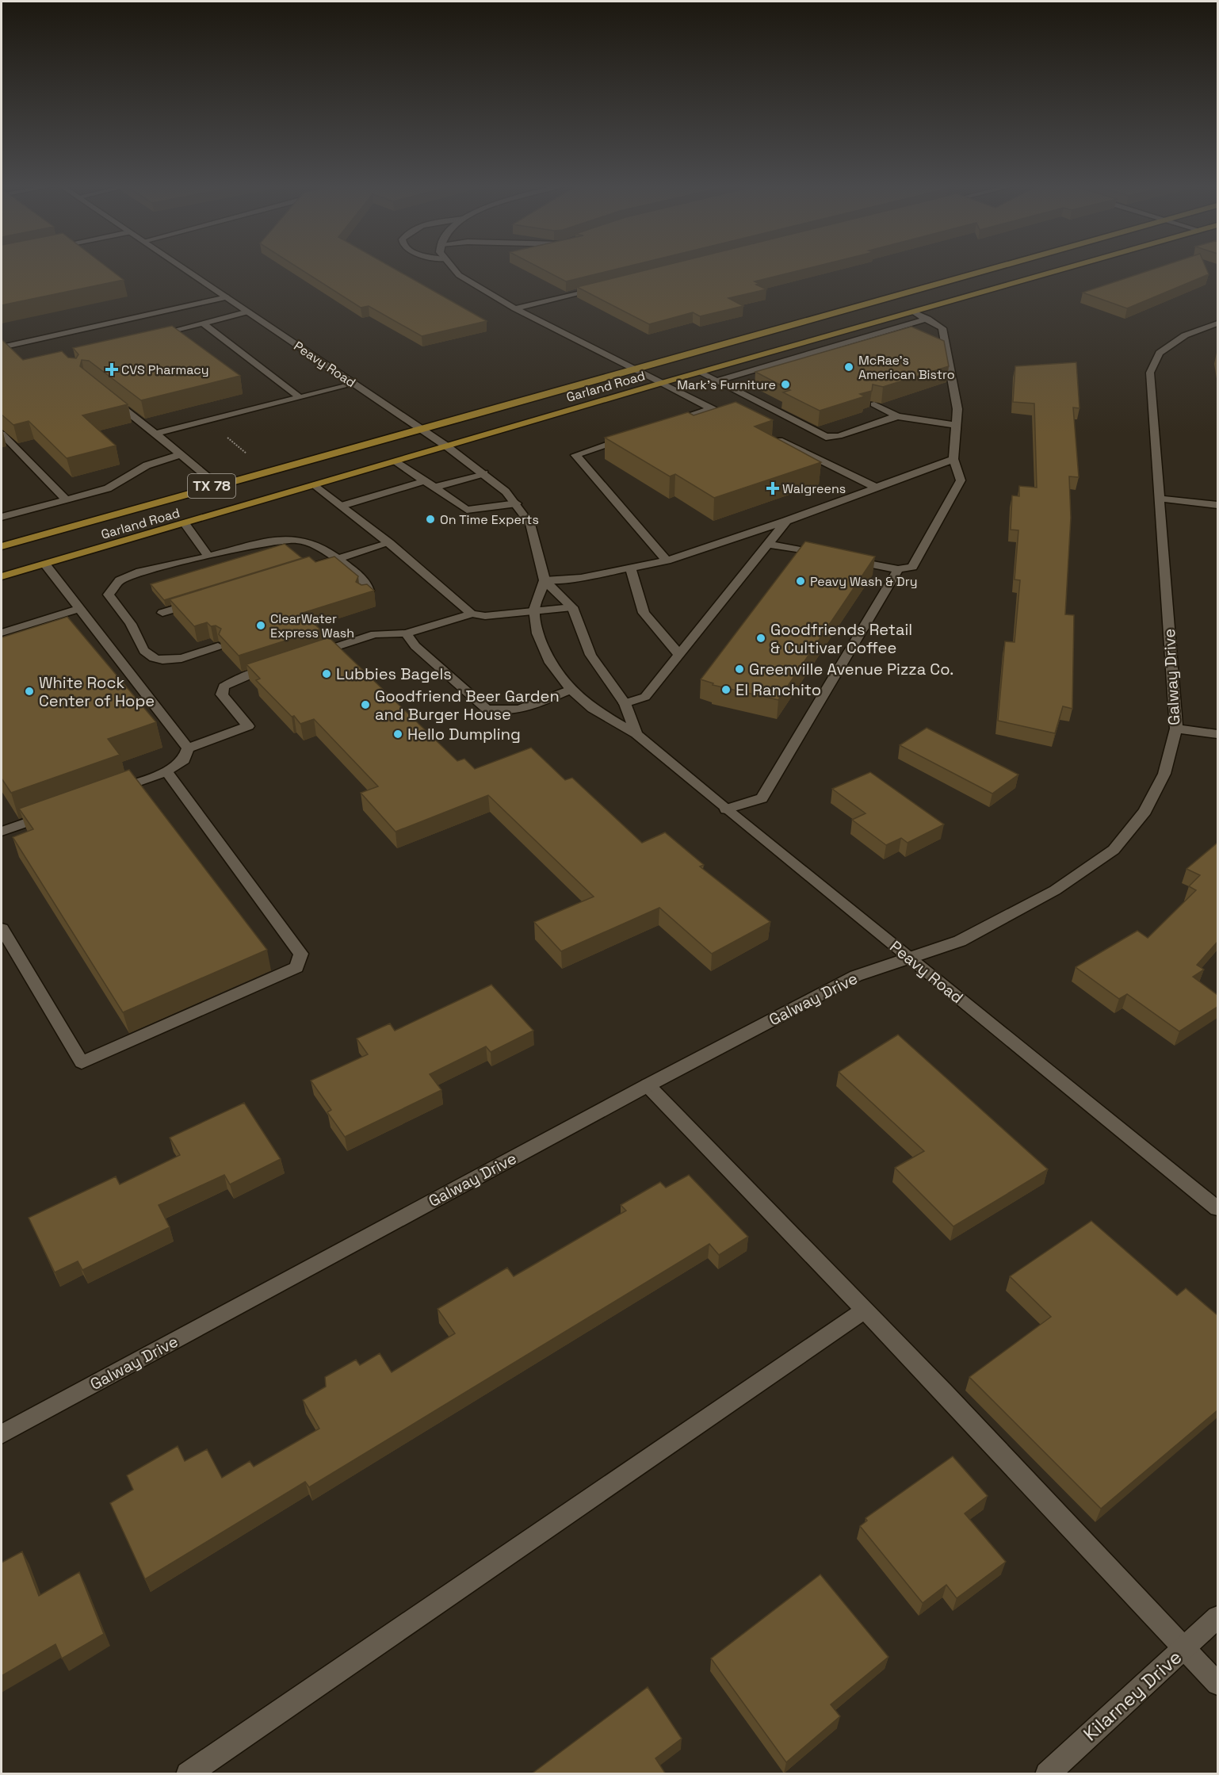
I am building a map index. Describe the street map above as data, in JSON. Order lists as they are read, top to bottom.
{
  "streets": {
    "main road": ["Garland Road", "TX 78"],
    "street": ["Peavy Road", "Galway Drive", "Kilarney Drive"]
  },
  "crossings": [
    ["Peavy Road", "Garland Road"],
    ["Peavy Road", "Galway Drive"]
  ],
  "places": {
    "other": [
      "McRae's American Bistro",
      "Mark's Furniture",
      "On Time Experts",
      "Peavy Wash & Dry",
      "ClearWater Express Wash",
      "Goodfriends Retail & Cultivar Coffee",
      "Greenville Avenue Pizza Co.",
      "Lubbies Bagels",
      "El Ranchito",
      "White Rock Center of Hope",
      "Goodfriend Beer Garden and Burger House",
      "Hello Dumpling"
    ],
    "health": ["CVS Pharmacy", "Walgreens"]
  }
}
